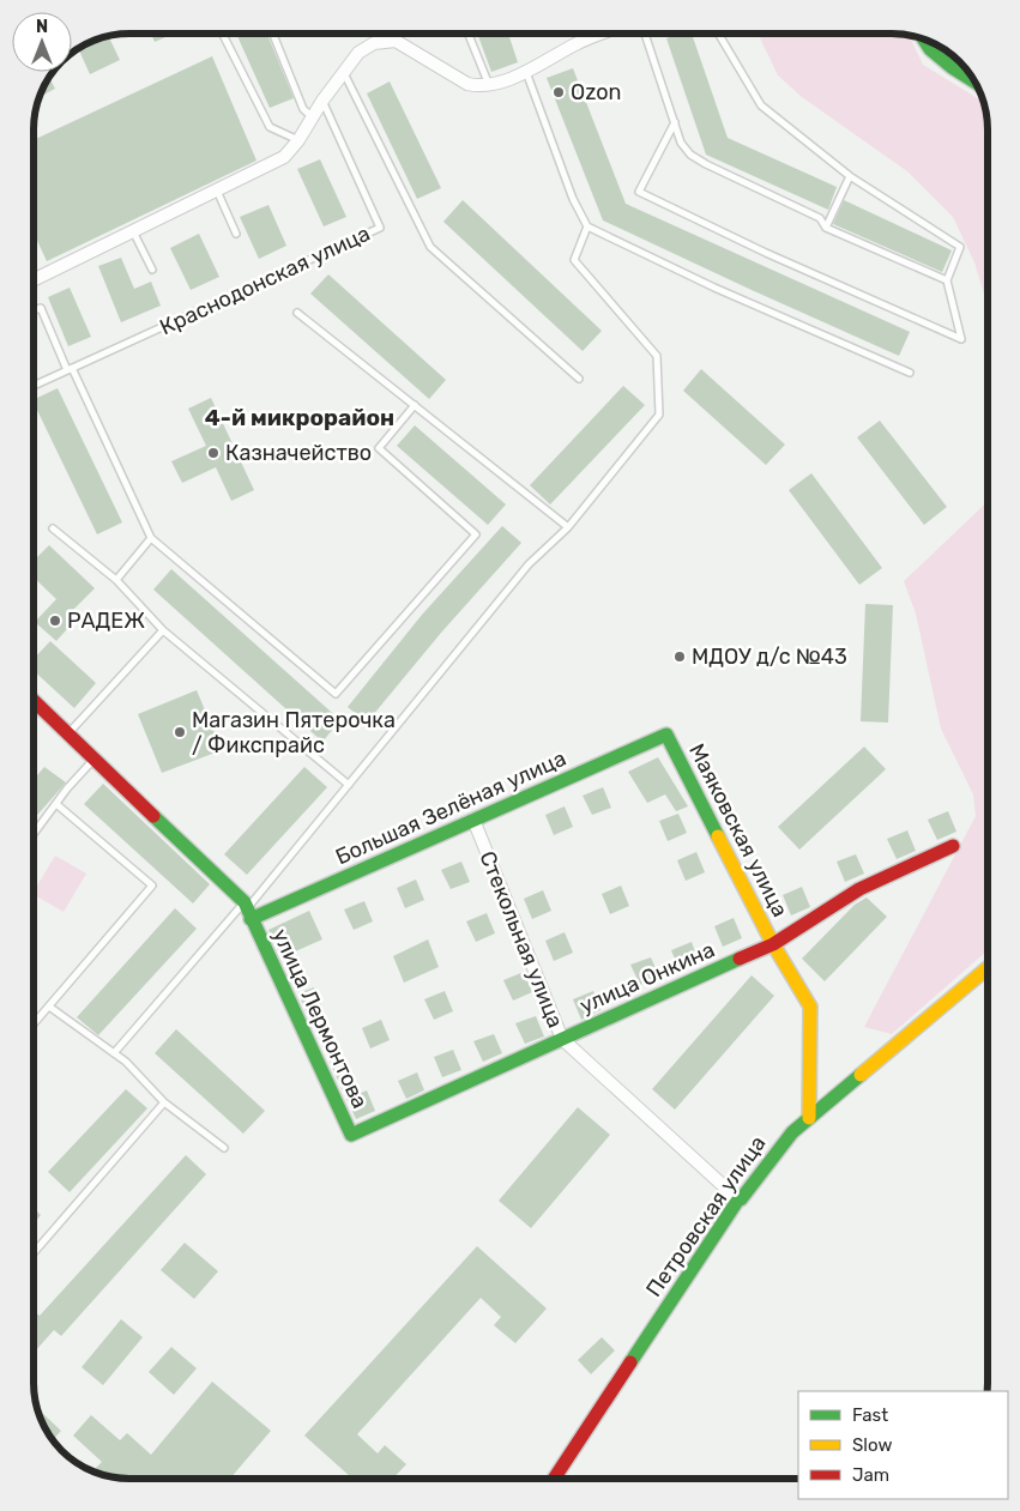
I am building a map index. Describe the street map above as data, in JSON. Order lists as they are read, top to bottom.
{
  "streets": {
    "street": [
      "Большая Зелёная улица",
      "Маяковская улица",
      "Стекольная улица",
      "улица Онкина",
      "улица Лермонтова",
      "Петровская улица"
    ],
    "lane": ["Краснодонская улица"]
  },
  "crossings": [
    ["Большая Зелёная улица", "Маяковская улица"],
    ["Большая Зелёная улица", "Стекольная улица"],
    ["Большая Зелёная улица", "улица Лермонтова"],
    ["Маяковская улица", "улица Онкина"],
    ["Маяковская улица", "Петровская улица"],
    ["Стекольная улица", "улица Онкина"],
    ["Стекольная улица", "Петровская улица"],
    ["улица Онкина", "улица Лермонтова"]
  ],
  "districts": ["4-й микрорайон"],
  "places": [
    "Ozon",
    "Казначейство",
    "РАДЕЖ",
    "МДОУ д/с №43",
    "Магазин Пятерочка / Фикспрайс"
  ],
  "legend": ["Fast", "Slow", "Jam"],
  "north": "top"
}
